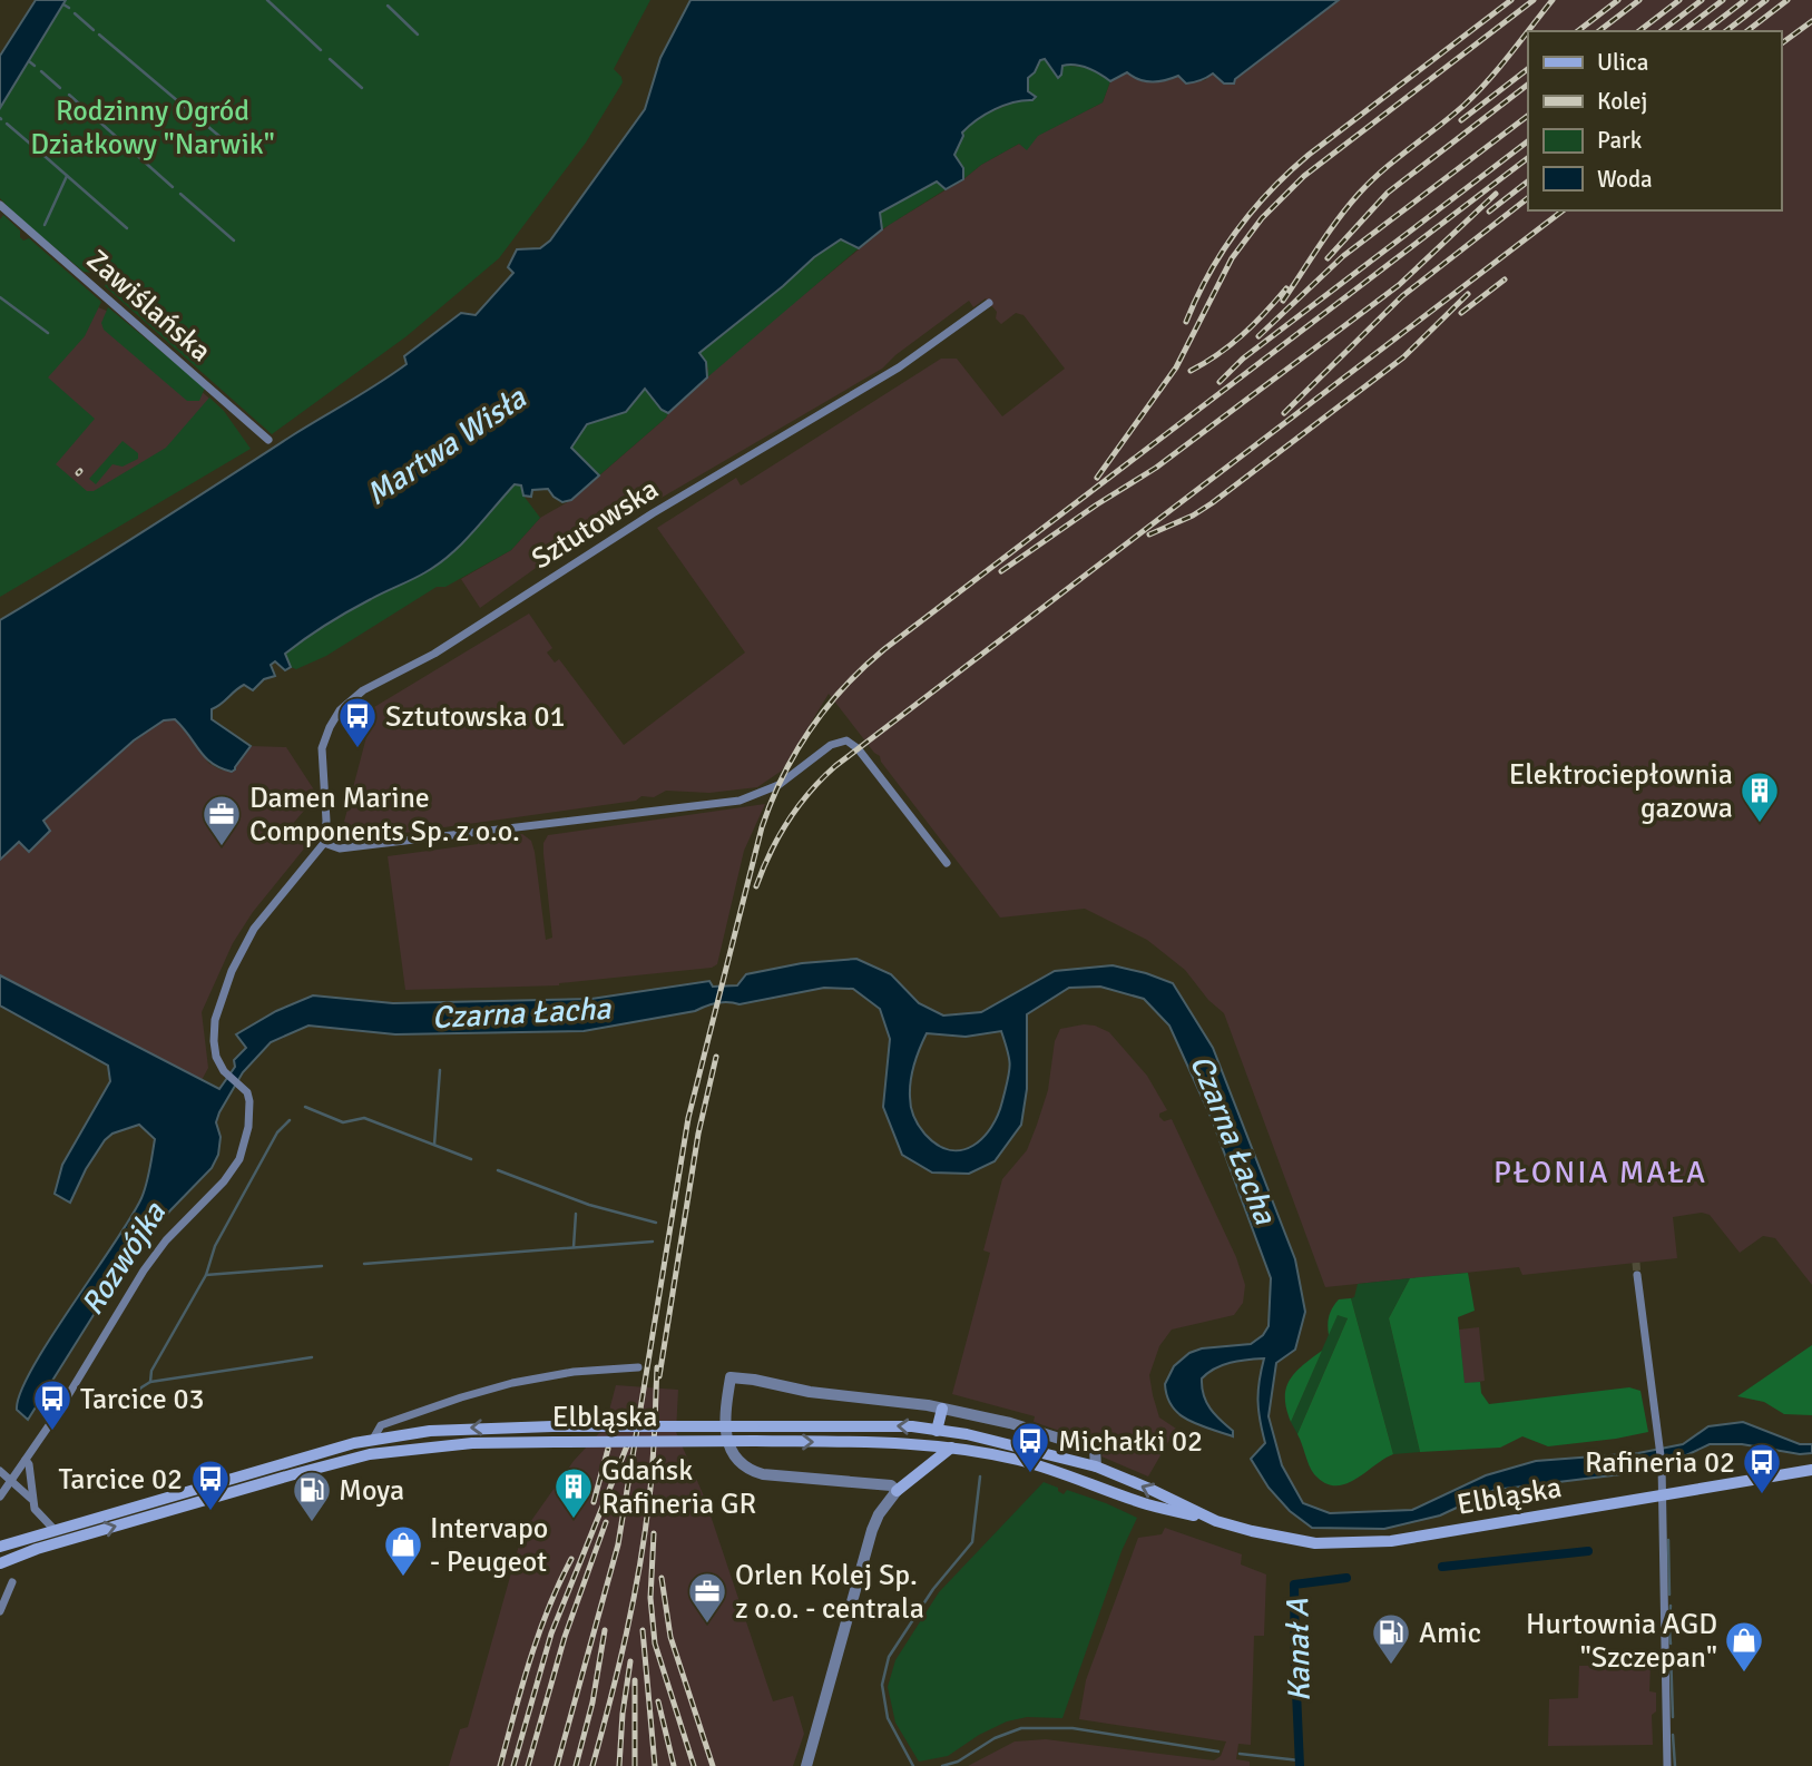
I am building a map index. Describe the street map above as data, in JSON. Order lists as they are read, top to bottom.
{
  "streets": {
    "main road": ["Elbląska"],
    "street": ["Zawiślańska", "Sztutowska"]
  },
  "districts": ["PŁONIA MAŁA"],
  "water": [
    "Martwa Wisła",
    "Czarna Łacha",
    "Rozwójka",
    "Kanał A"
  ],
  "parks": ["Rodzinny Ogród Działkowy \"Narwik\""],
  "places": {
    "bus stop": [
      "Sztutowska 01",
      "Tarcice 03",
      "Michałki 02",
      "Rafineria 02",
      "Tarcice 02"
    ],
    "building": ["Elektrociepłownia gazowa", "Gdańsk Rafineria GR"],
    "office": ["Damen Marine Components Sp. z o.o.", "Orlen Kolej Sp. z o.o. - centrala"],
    "fuel station": ["Moya", "Amic"],
    "shop": ["Intervapo - Peugeot", "Hurtownia AGD \"Szczepan\""]
  },
  "legend": [
    "Ulica",
    "Kolej",
    "Park",
    "Woda"
  ]
}
